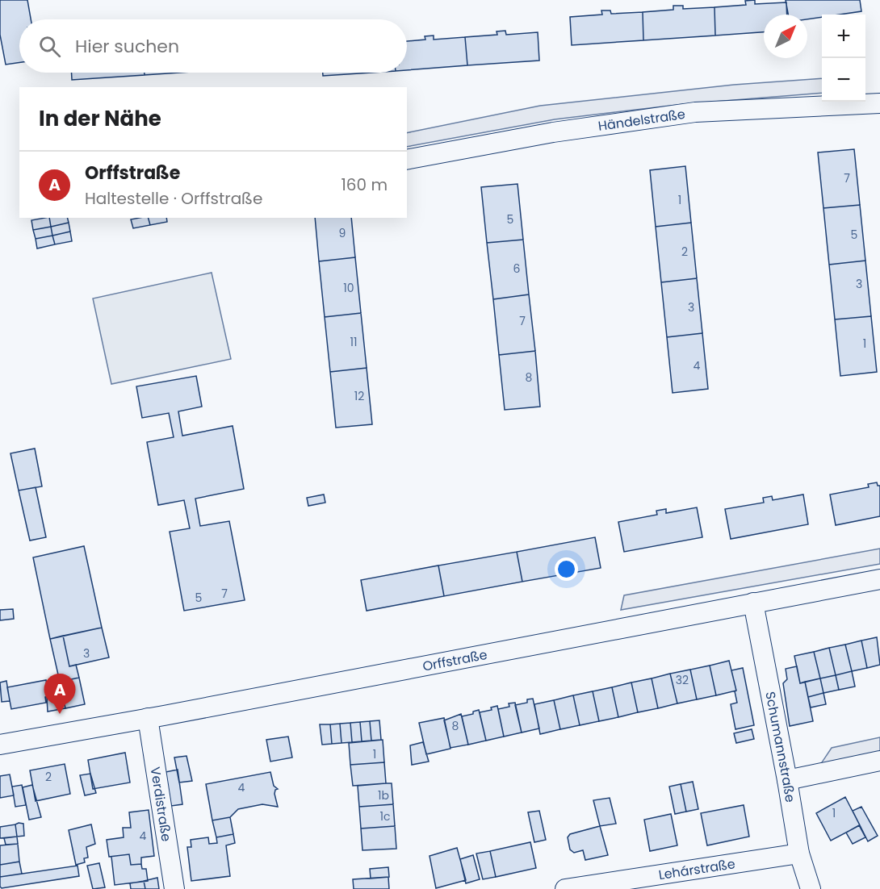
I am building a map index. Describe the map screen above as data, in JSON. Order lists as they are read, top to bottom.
{
  "streets": {
    "street": [
      "Händelstraße",
      "Orffstraße",
      "Schumannstraße",
      "Verdistraße",
      "Lehárstraße"
    ]
  },
  "crossings": [
    ["Orffstraße", "Schumannstraße"],
    ["Orffstraße", "Verdistraße"],
    ["Schumannstraße", "Lehárstraße"]
  ],
  "house_numbers": [
    "7",
    "1",
    "5",
    "9",
    "5",
    "2",
    "6",
    "3",
    "10",
    "3",
    "7",
    "11",
    "1",
    "4",
    "8",
    "12",
    "7",
    "5",
    "3",
    "32",
    "8",
    "1",
    "2",
    "4",
    "1b",
    "1",
    "1c",
    "4"
  ],
  "north": "top right",
  "page": {
    "map_buttons": ["+", "−"],
    "search": "Hier suchen",
    "heading": "In der Nähe",
    "list": [
      {
        "mark": "A",
        "name": "Orffstraße",
        "note": "Haltestelle · Orffstraße",
        "value": "160 m"
      }
    ],
    "pins": "A"
  }
}
